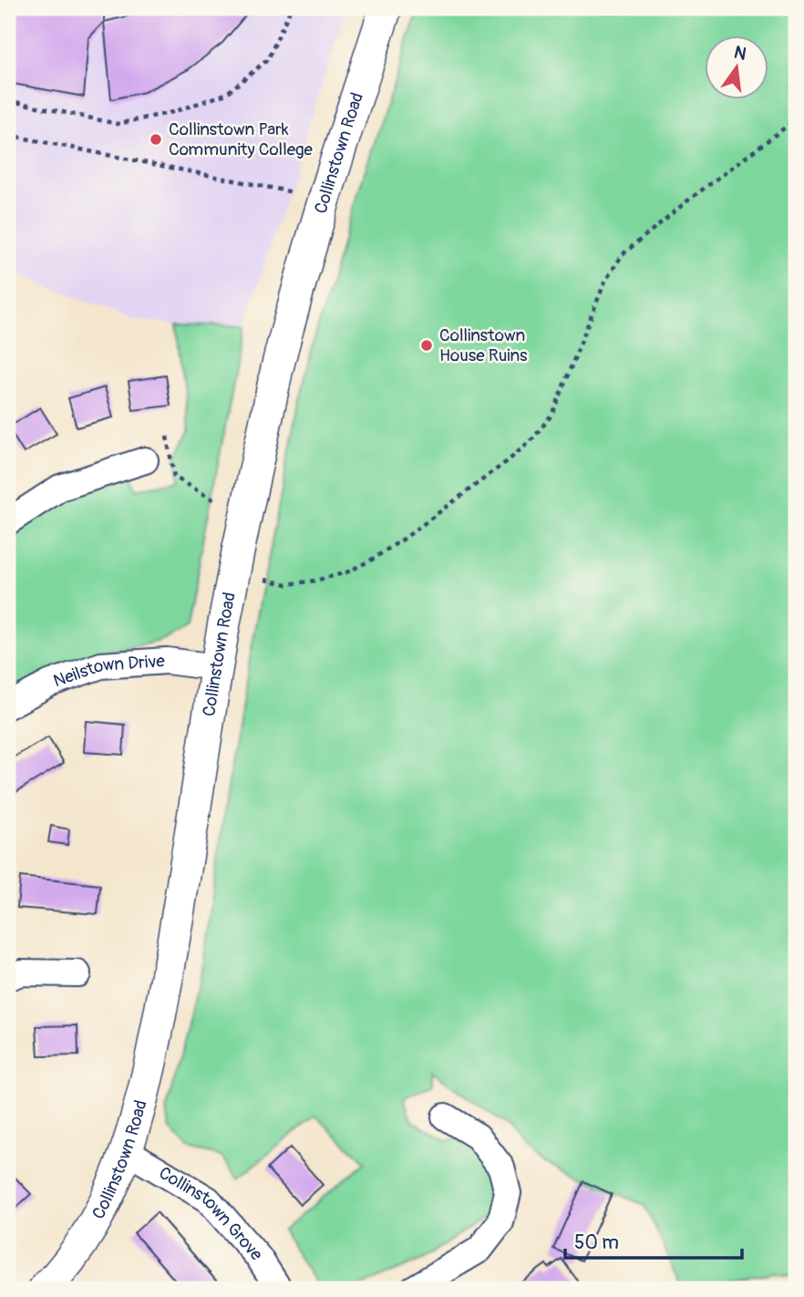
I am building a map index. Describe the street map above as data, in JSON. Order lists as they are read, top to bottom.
{
  "streets": {
    "street": ["Collinstown Road", "Neilstown Drive", "Collinstown Grove"]
  },
  "crossings": [
    ["Collinstown Road", "Neilstown Drive"],
    ["Collinstown Road", "Collinstown Grove"]
  ],
  "places": ["Collinstown Park Community College", "Collinstown House Ruins"],
  "scale_bar": "50 m",
  "north": "top"
}
